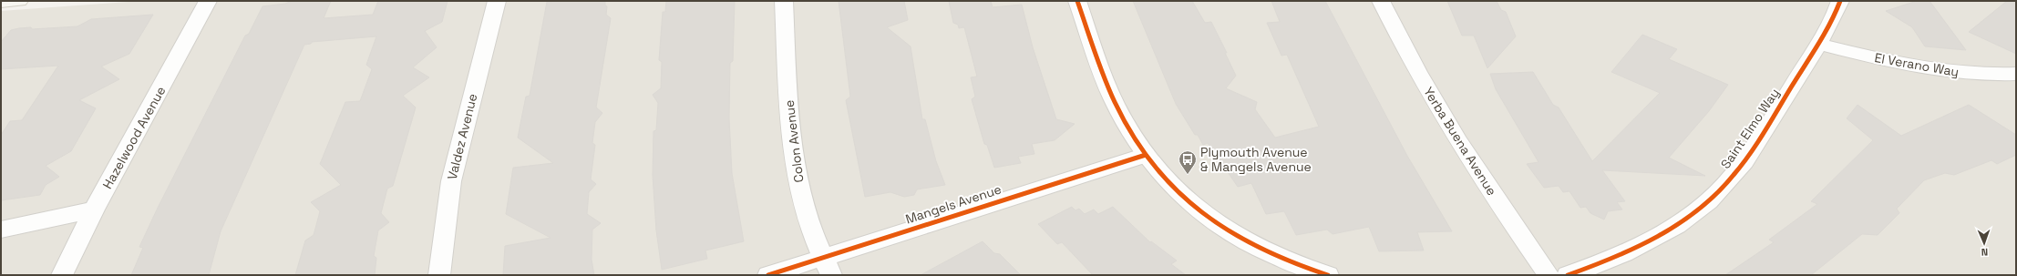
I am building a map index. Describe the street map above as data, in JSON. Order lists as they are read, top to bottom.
{
  "streets": {
    "street": [
      "El Verano Way",
      "Saint Elmo Way",
      "Valdez Avenue",
      "Hazelwood Avenue",
      "Colon Avenue",
      "Yerba Buena Avenue",
      "Mangels Avenue"
    ]
  },
  "crossings": [
    ["El Verano Way", "Saint Elmo Way"],
    ["Colon Avenue", "Mangels Avenue"]
  ],
  "places": {
    "bus stop": ["Plymouth Avenue & Mangels Avenue"]
  },
  "north": "bottom"
}
